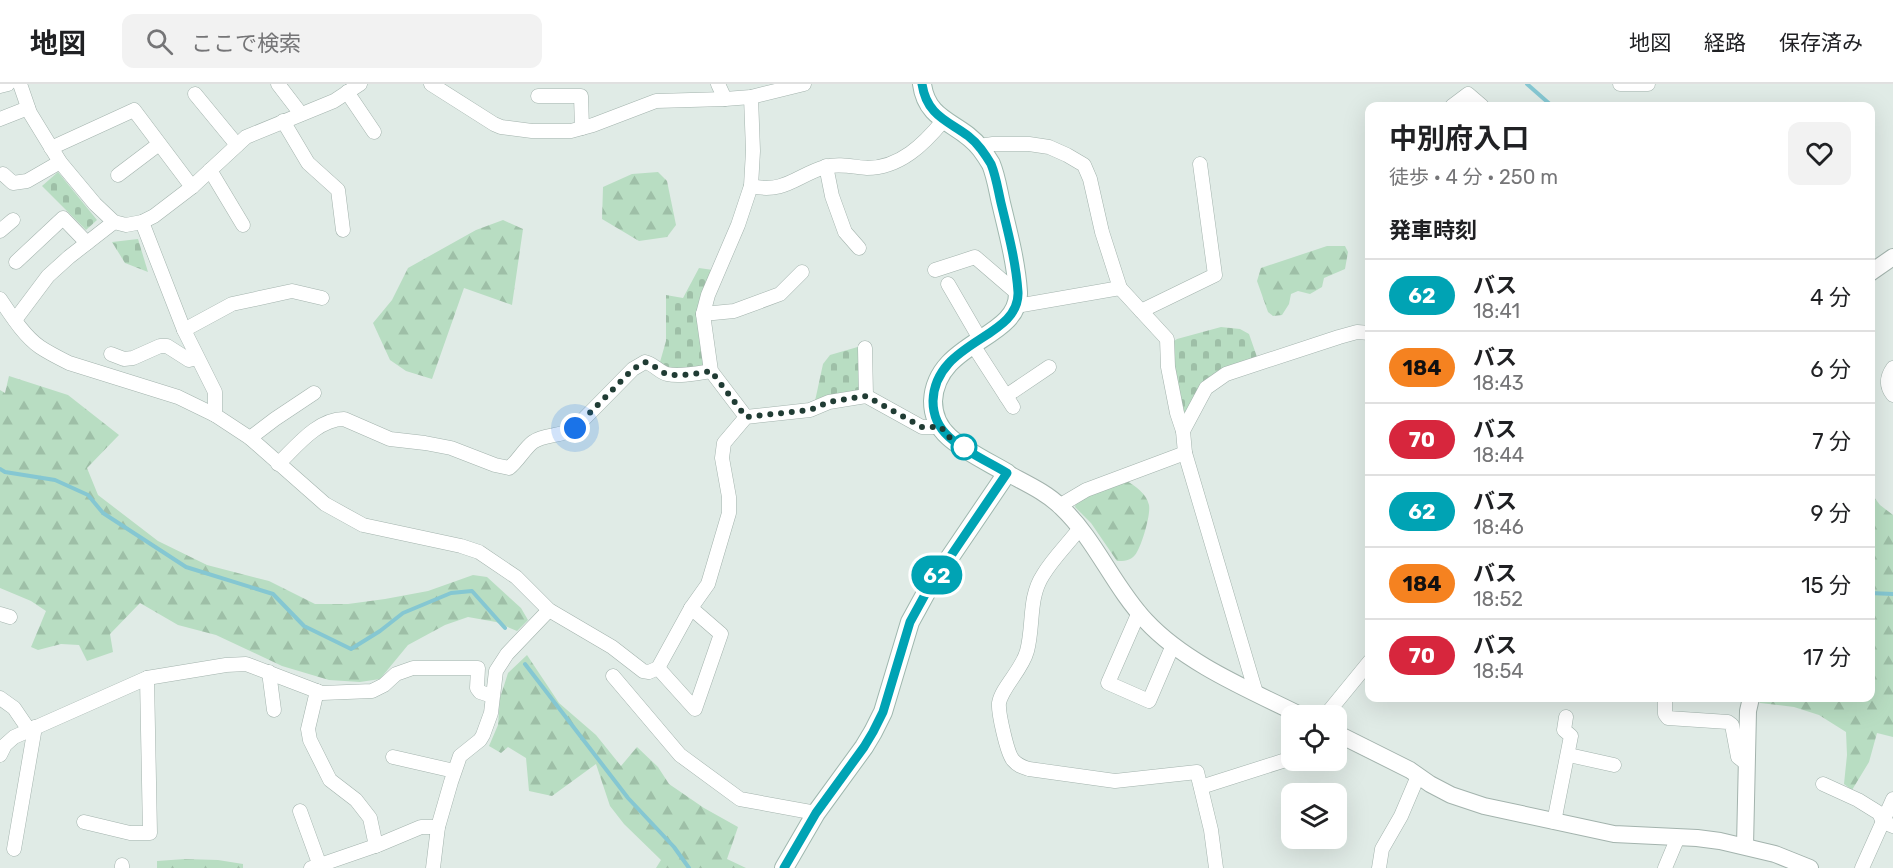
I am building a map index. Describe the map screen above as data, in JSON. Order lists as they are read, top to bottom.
{
  "lines": ["bus line 62"],
  "page": {
    "header": "地図",
    "search": "ここで検索",
    "nav": ["地図", "経路", "保存済み"],
    "on_map": "62",
    "heading": [
      ["中別府入口", "徒歩 · 4 分 · 250 m"],
      "発車時刻"
    ],
    "list": [
      {
        "mark": "62",
        "name": "バス",
        "note": "18:41",
        "value": "4 分"
      },
      {
        "mark": "184",
        "name": "バス",
        "note": "18:43",
        "value": "6 分"
      },
      {
        "mark": "70",
        "name": "バス",
        "note": "18:44",
        "value": "7 分"
      },
      {
        "mark": "62",
        "name": "バス",
        "note": "18:46",
        "value": "9 分"
      },
      {
        "mark": "184",
        "name": "バス",
        "note": "18:52",
        "value": "15 分"
      },
      {
        "mark": "70",
        "name": "バス",
        "note": "18:54",
        "value": "17 分"
      }
    ]
  }
}
